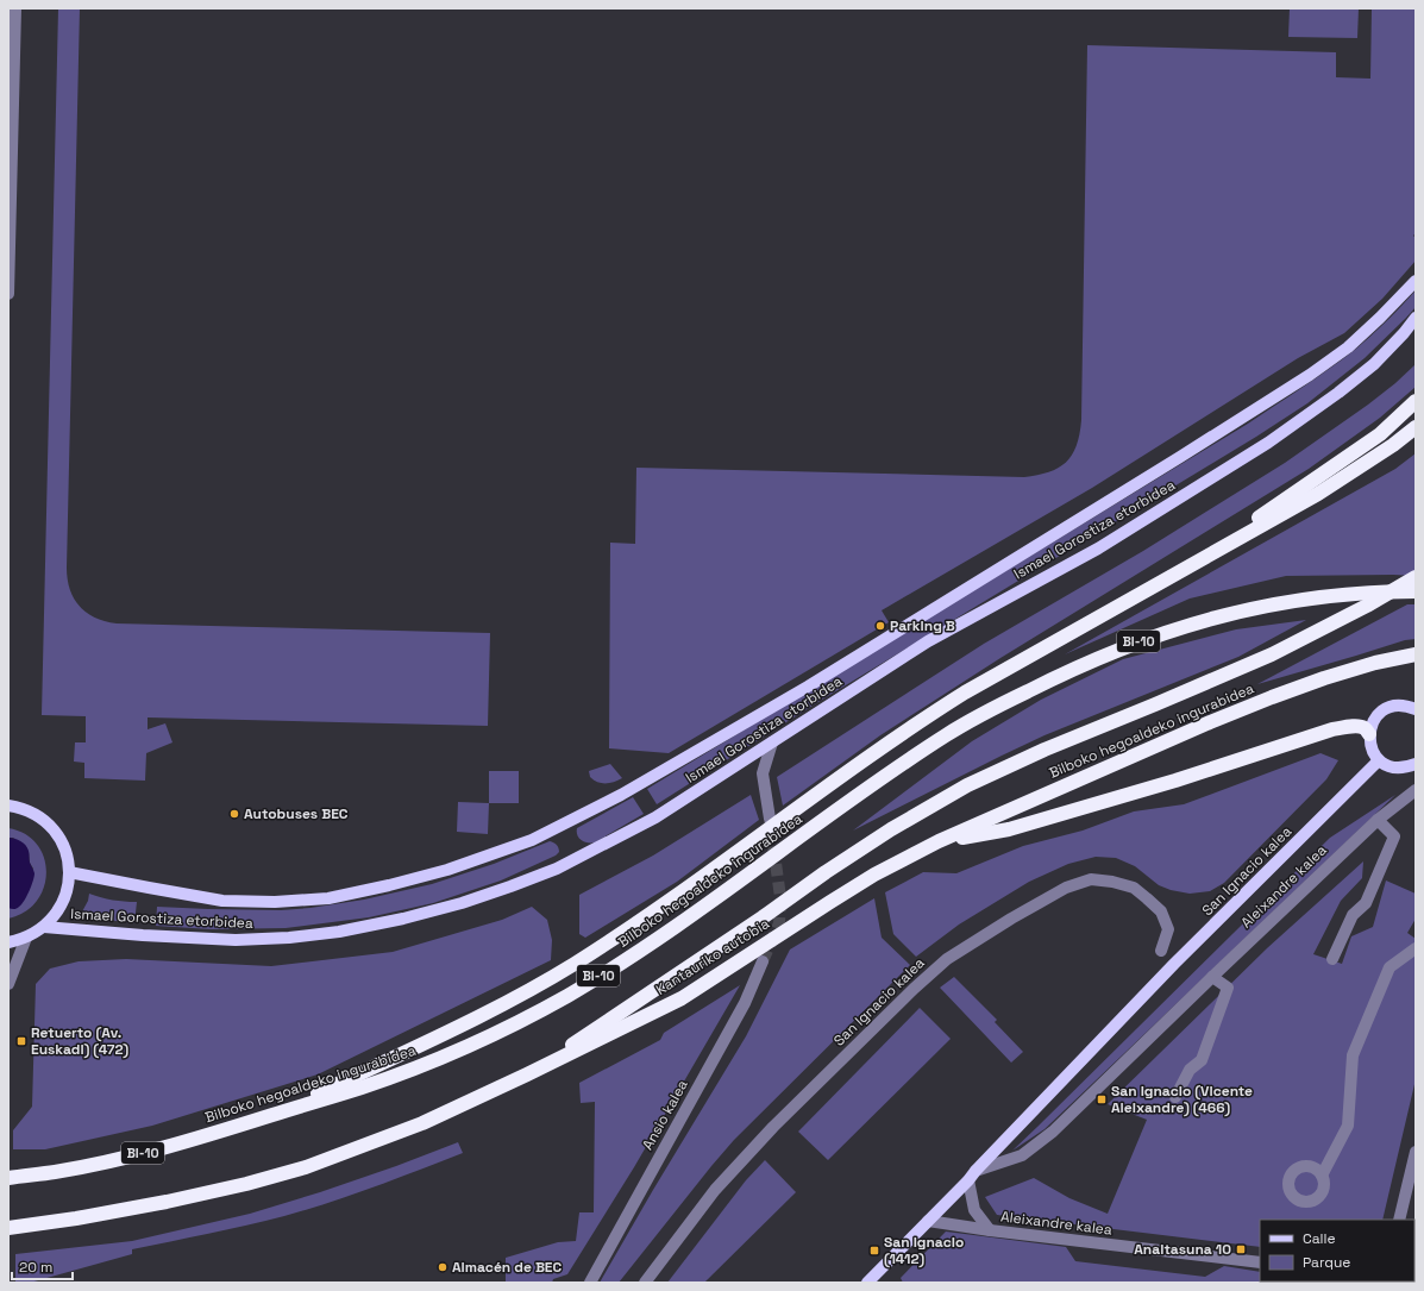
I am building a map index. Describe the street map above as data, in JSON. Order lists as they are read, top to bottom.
{
  "streets": {
    "highway": ["BI-10", "Bilboko hegoaldeko ingurabidea", "Kantauriko autobia"],
    "main road": ["Ismael Gorostiza etorbidea", "San Ignacio kalea"],
    "street": ["Aleixandre kalea", "Ansio kalea"]
  },
  "crossings": [
    ["Bilboko hegoaldeko ingurabidea", "Kantauriko autobia"],
    ["San Ignacio kalea", "Aleixandre kalea"]
  ],
  "places": {
    "other": ["Parking B", "Autobuses BEC", "Almacén de BEC"],
    "transit": [
      "Retuerto (Av. Euskadi) (472)",
      "San Ignacio (Vicente Aleixandre) (466)",
      "Anaitasuna 10",
      "San Ignacio (1412)"
    ]
  },
  "legend": ["Calle", "Parque"],
  "scale_bar": "20 m"
}
